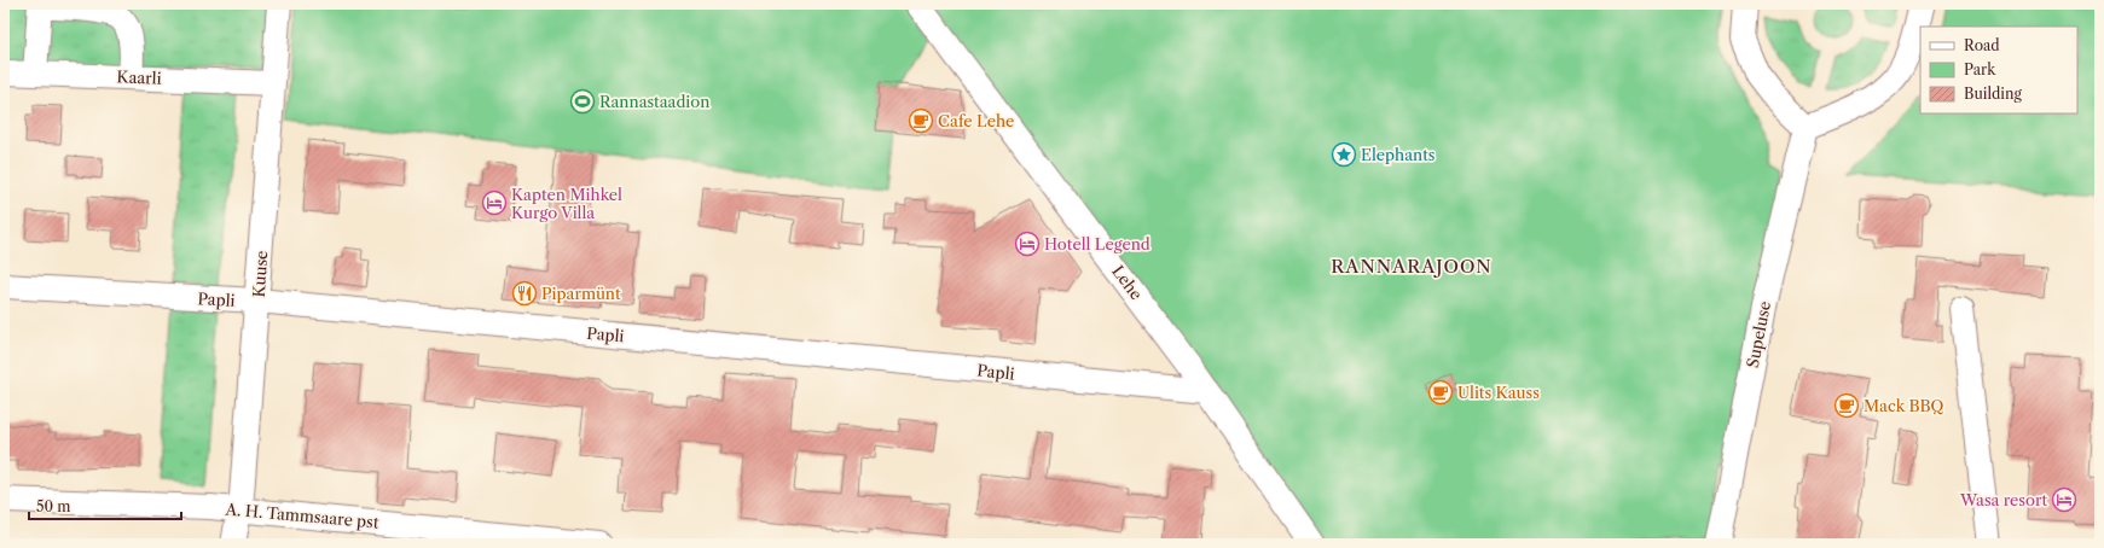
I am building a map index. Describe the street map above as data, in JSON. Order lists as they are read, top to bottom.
{
  "streets": {
    "street": [
      "Kaarli",
      "Kuuse",
      "Lehe",
      "Papli",
      "Supeluse",
      "A. H. Tammsaare pst"
    ]
  },
  "crossings": [
    ["Kaarli", "Kuuse"],
    ["Kuuse", "Papli"],
    ["Kuuse", "A. H. Tammsaare pst"],
    ["Lehe", "Papli"]
  ],
  "districts": ["RANNARAJOON"],
  "places": {
    "sports": ["Rannastaadion"],
    "cafe": ["Cafe Lehe", "Ulits Kauss", "Mack BBQ"],
    "place": ["Elephants"],
    "hotel": ["Kapten Mihkel Kurgo Villa", "Hotell Legend", "Wasa resort"],
    "restaurant": ["Piparmünt"]
  },
  "legend": ["Road", "Park", "Building"],
  "scale_bar": "50 m"
}
